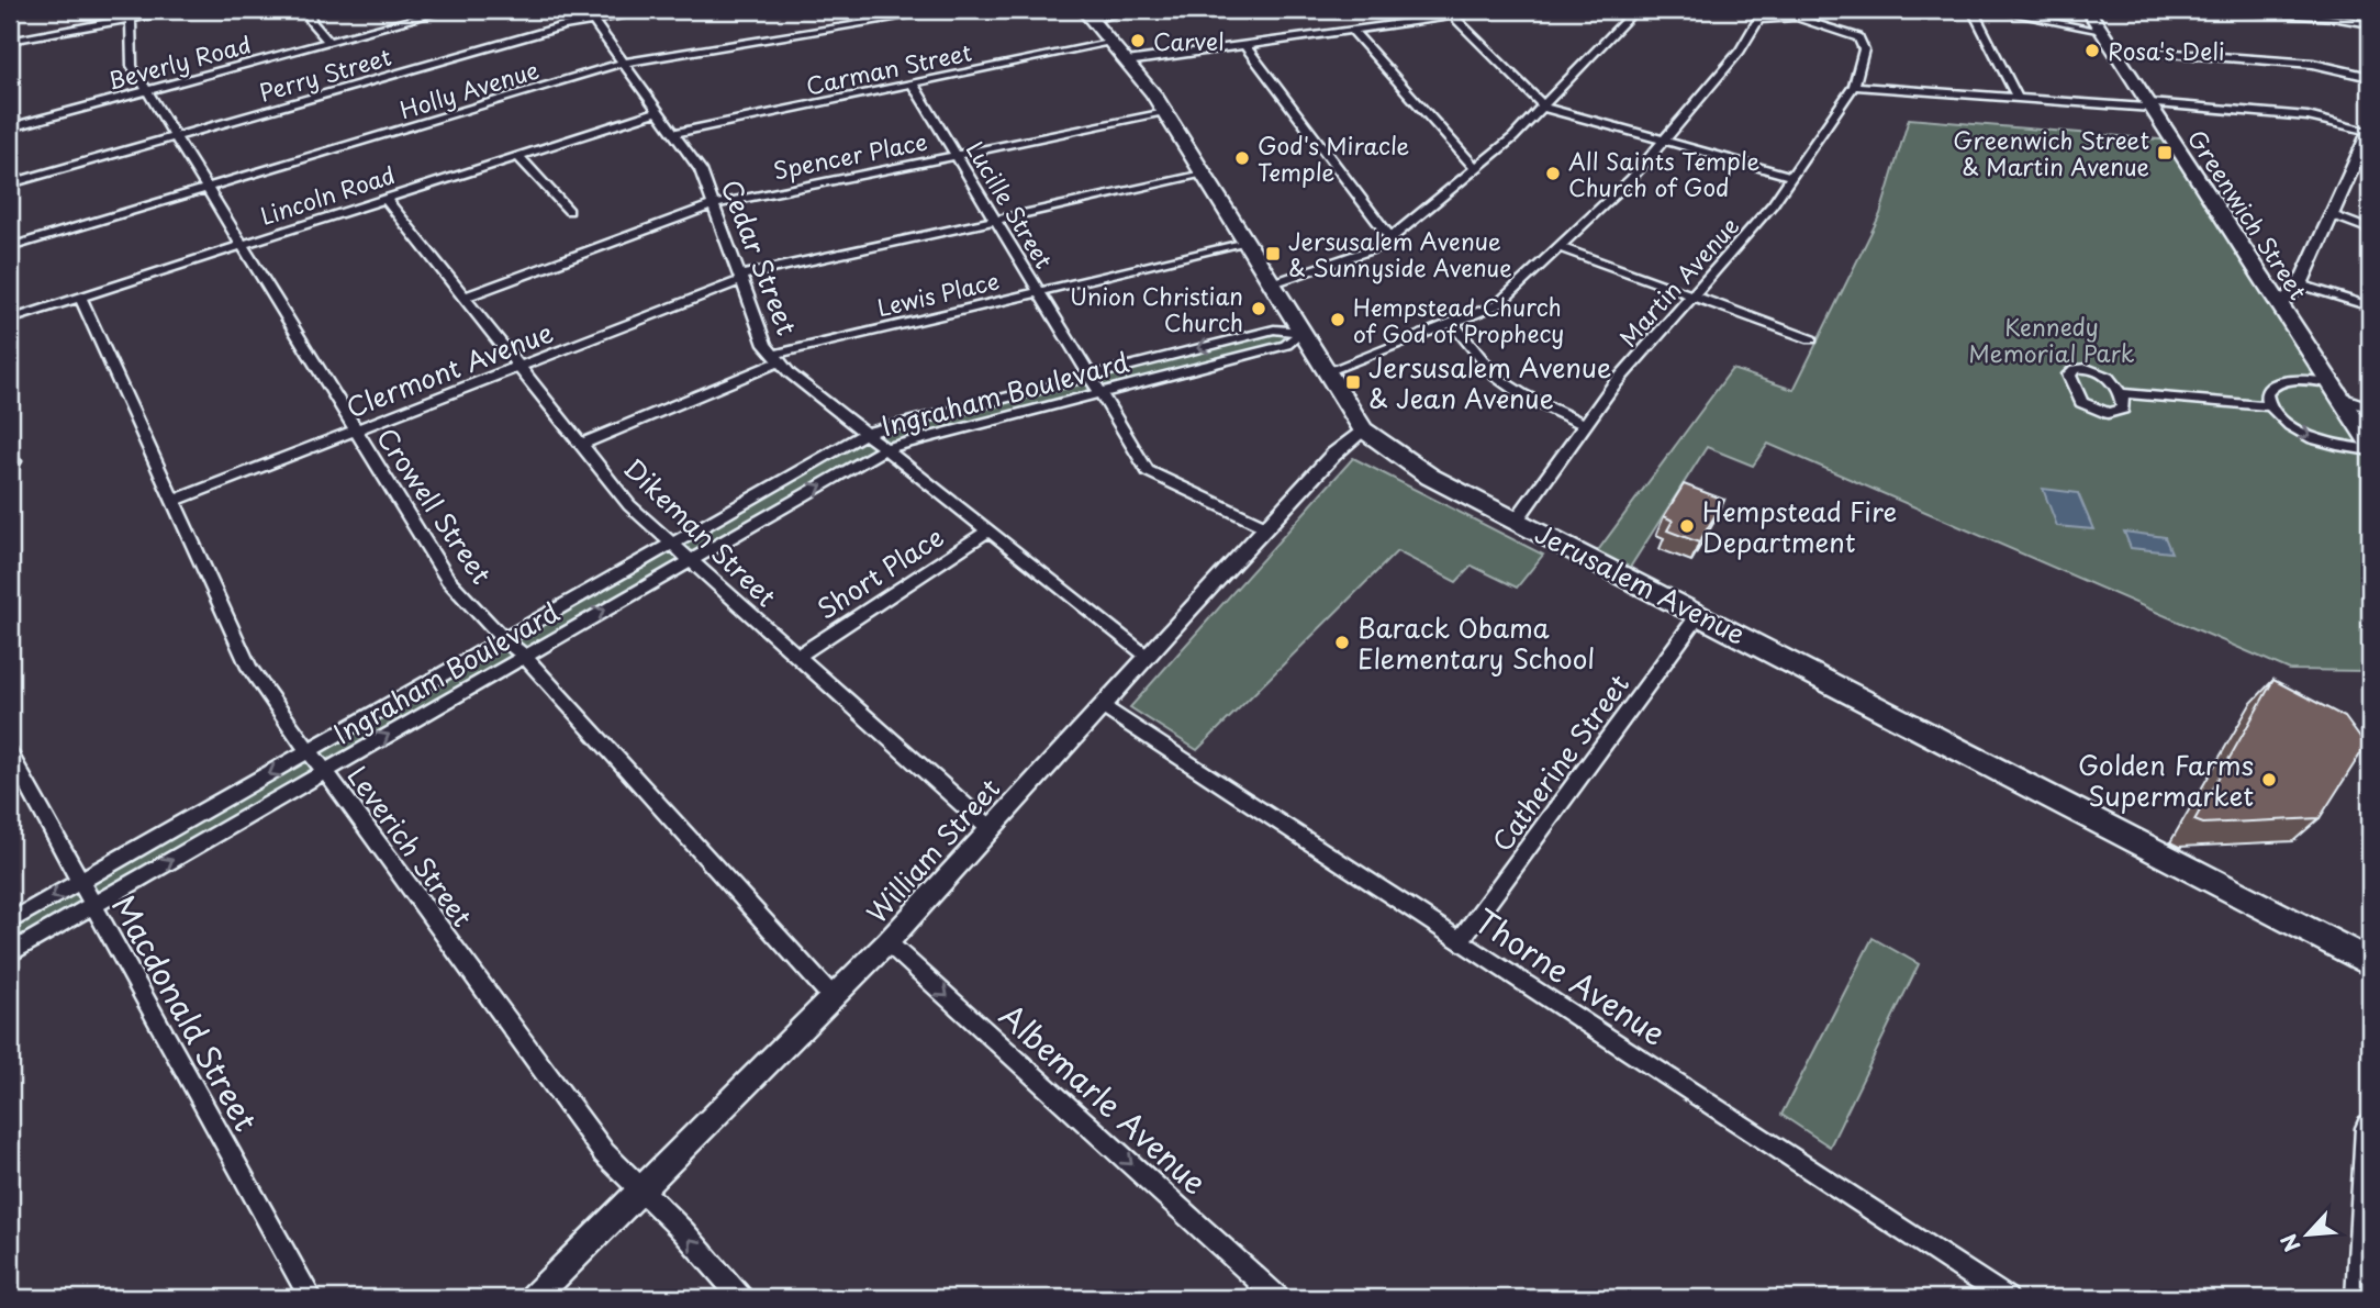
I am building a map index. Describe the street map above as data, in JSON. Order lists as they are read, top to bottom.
{
  "streets": {
    "main road": ["Greenwich Street", "Jerusalem Avenue"],
    "street": [
      "Beverly Road",
      "Carman Street",
      "Perry Street",
      "Holly Avenue",
      "Spencer Place",
      "Lincoln Road",
      "Lucille Street",
      "Cedar Street",
      "Martin Avenue",
      "Lewis Place",
      "Clermont Avenue",
      "Ingraham Boulevard",
      "Crowell Street",
      "Dikeman Street",
      "Short Place",
      "Catherine Street",
      "Leverich Street",
      "William Street",
      "Thorne Avenue",
      "Macdonald Street",
      "Albemarle Avenue"
    ]
  },
  "crossings": [
    ["Beverly Road", "Crowell Street"],
    ["Carman Street", "Lucille Street"],
    ["Carman Street", "Cedar Street"],
    ["Carman Street", "Jerusalem Avenue"],
    ["Perry Street", "Cedar Street"],
    ["Perry Street", "Crowell Street"],
    ["Holly Avenue", "Cedar Street"],
    ["Holly Avenue", "Crowell Street"],
    ["Spencer Place", "Lucille Street"],
    ["Spencer Place", "Cedar Street"],
    ["Spencer Place", "Dikeman Street"],
    ["Spencer Place", "Jerusalem Avenue"],
    ["Lincoln Road", "Cedar Street"],
    ["Lincoln Road", "Crowell Street"],
    ["Lincoln Road", "Dikeman Street"],
    ["Lincoln Road", "Leverich Street"],
    ["Lucille Street", "Lewis Place"],
    ["Lucille Street", "Clermont Avenue"],
    ["Lucille Street", "Ingraham Boulevard"],
    ["Lucille Street", "William Street"],
    ["Cedar Street", "Lewis Place"],
    ["Cedar Street", "Clermont Avenue"],
    ["Cedar Street", "Ingraham Boulevard"],
    ["Cedar Street", "Short Place"],
    ["Cedar Street", "William Street"],
    ["Martin Avenue", "Jerusalem Avenue"],
    ["Lewis Place", "Dikeman Street"],
    ["Lewis Place", "Jerusalem Avenue"],
    ["Clermont Avenue", "Crowell Street"],
    ["Clermont Avenue", "Dikeman Street"],
    ["Clermont Avenue", "Jerusalem Avenue"],
    ["Clermont Avenue", "Leverich Street"],
    ["Ingraham Boulevard", "Crowell Street"],
    ["Ingraham Boulevard", "Dikeman Street"],
    ["Ingraham Boulevard", "Jerusalem Avenue"],
    ["Ingraham Boulevard", "Leverich Street"],
    ["Ingraham Boulevard", "Macdonald Street"],
    ["Crowell Street", "William Street"],
    ["Dikeman Street", "Short Place"],
    ["Dikeman Street", "William Street"],
    ["Jerusalem Avenue", "Catherine Street"],
    ["Jerusalem Avenue", "William Street"],
    ["Catherine Street", "Thorne Avenue"],
    ["Leverich Street", "William Street"],
    ["William Street", "Thorne Avenue"],
    ["William Street", "Albemarle Avenue"]
  ],
  "one_way": ["Albemarle Avenue"],
  "parks": ["Kennedy Memorial Park"],
  "places": {
    "other": [
      "Carvel",
      "Rosa's Deli",
      "God's Miracle Temple",
      "All Saints Temple Church of God",
      "Union Christian Church",
      "Hempstead Church of God of Prophecy",
      "Hempstead Fire Department",
      "Barack Obama Elementary School",
      "Golden Farms Supermarket"
    ],
    "transit": ["Greenwich Street & Martin Avenue", "Jersusalem Avenue & Sunnyside Avenue", "Jersusalem Avenue & Jean Avenue"]
  },
  "north": "bottom left"
}
